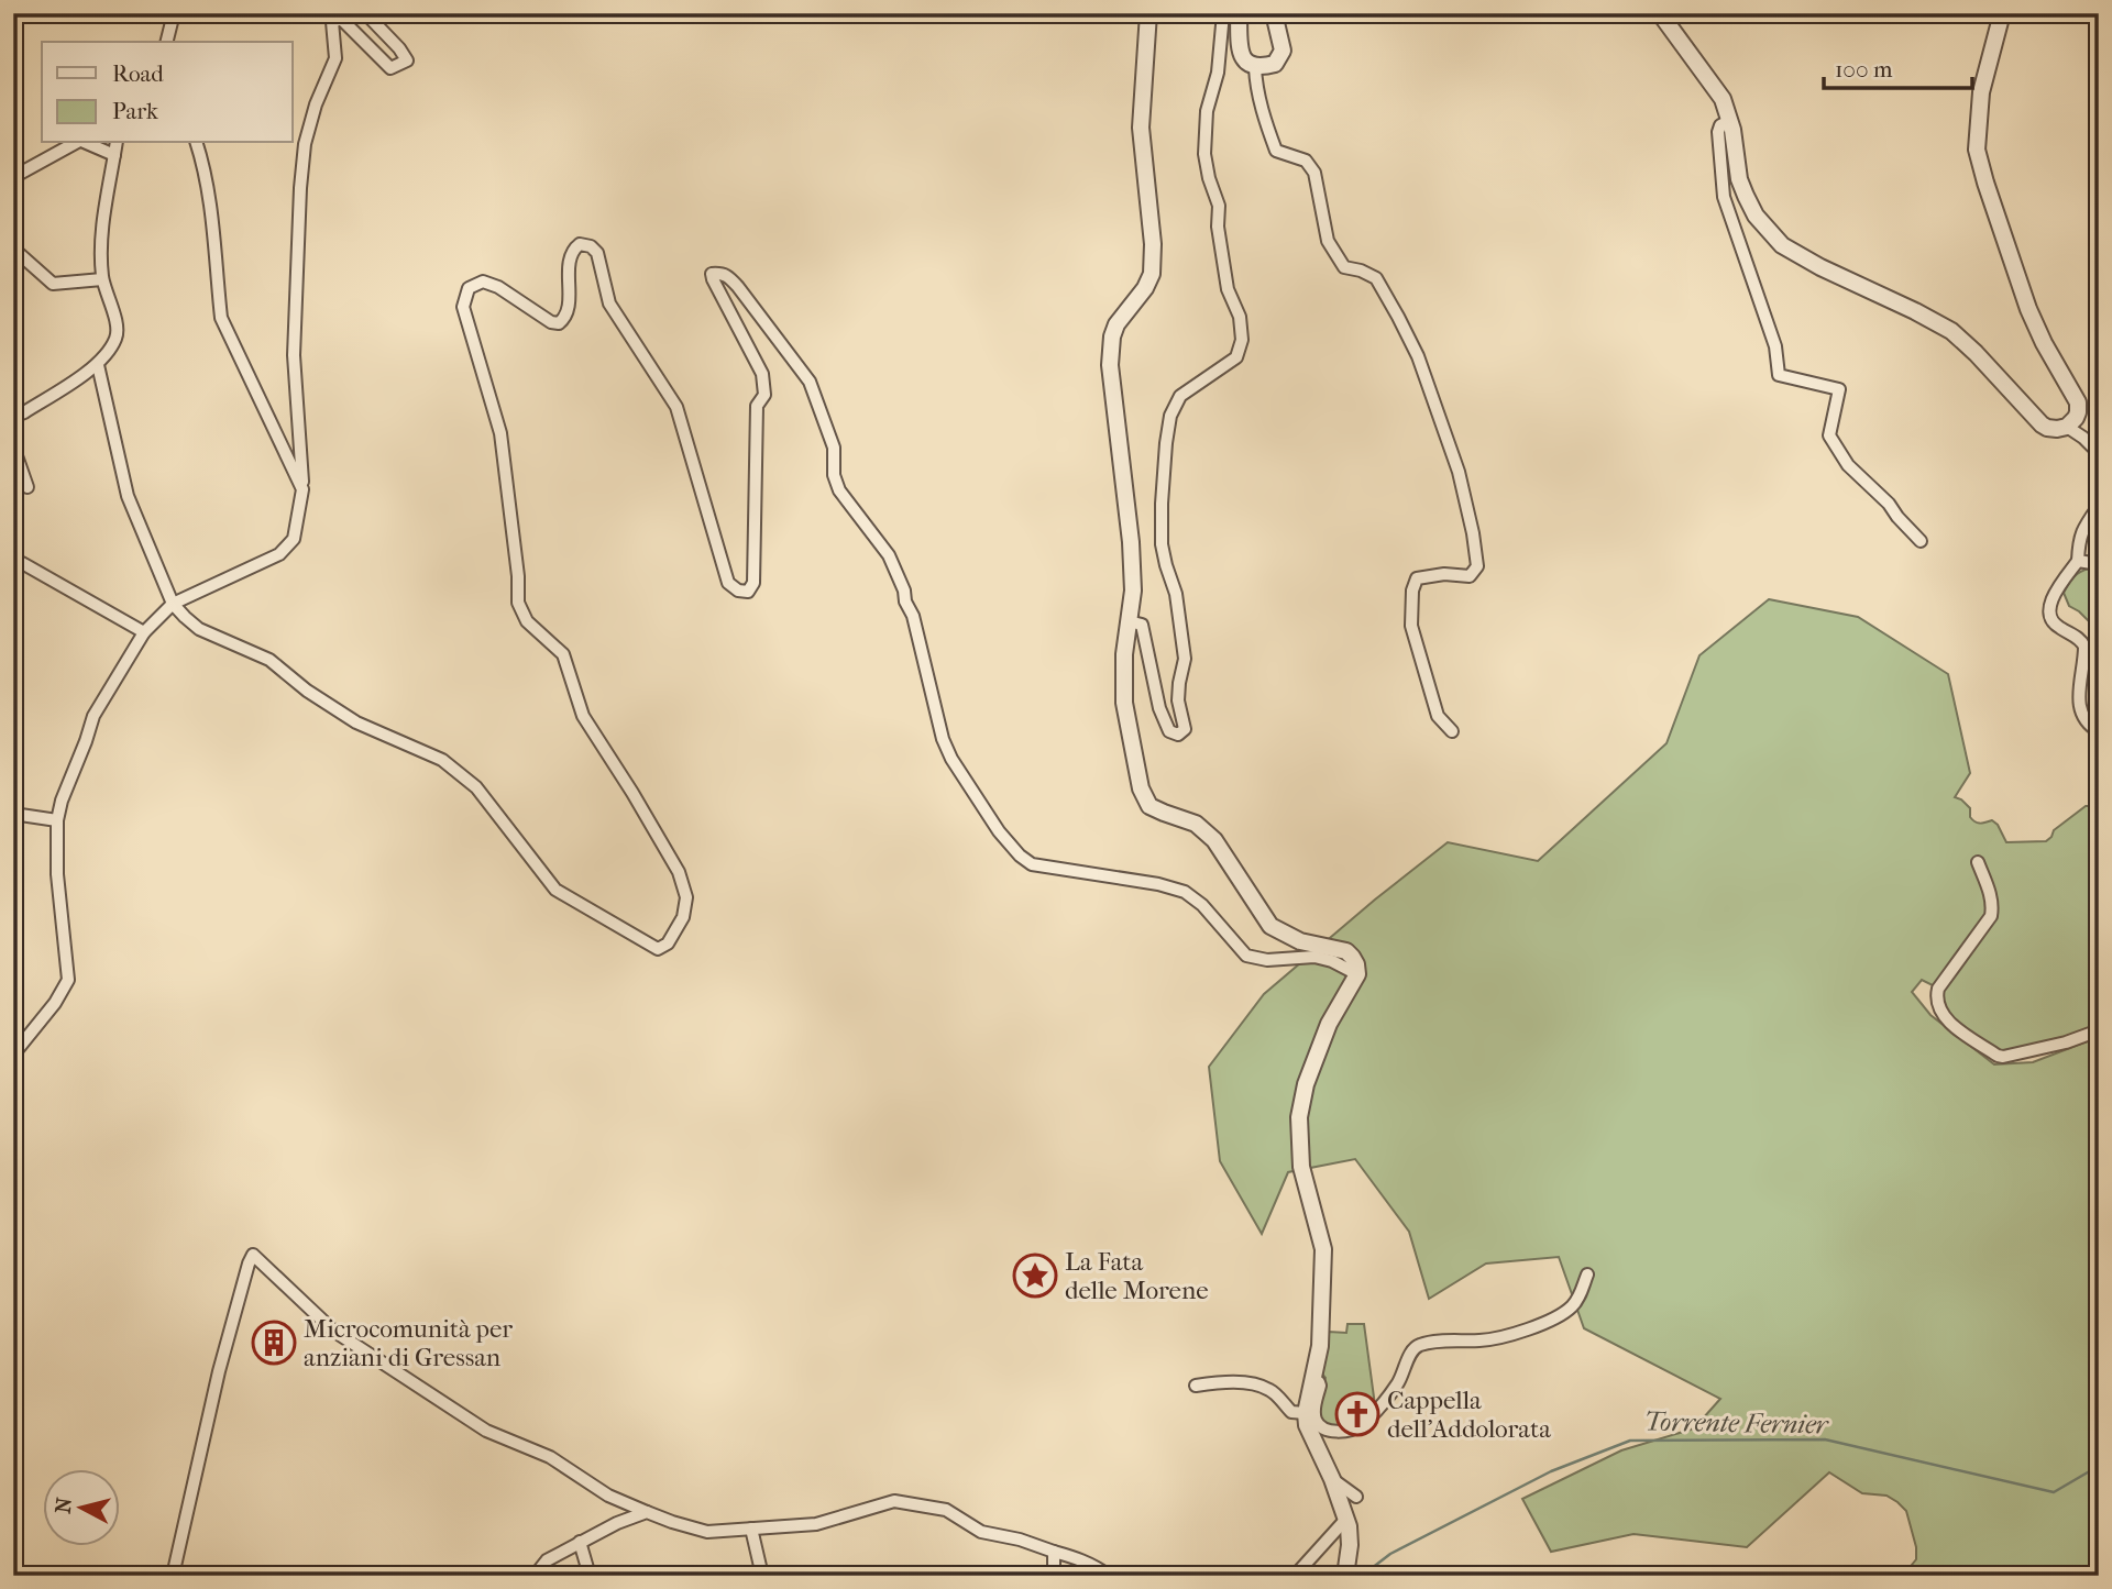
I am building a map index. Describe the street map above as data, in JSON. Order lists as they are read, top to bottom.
{
  "water": ["Torrente Fernier"],
  "places": {
    "place": ["La Fata delle Morene"],
    "building": ["Microcomunità per anziani di Gressan"],
    "church": ["Cappella dell'Addolorata"]
  },
  "legend": ["Road", "Park"],
  "scale_bar": "100 m",
  "north": "left"
}
